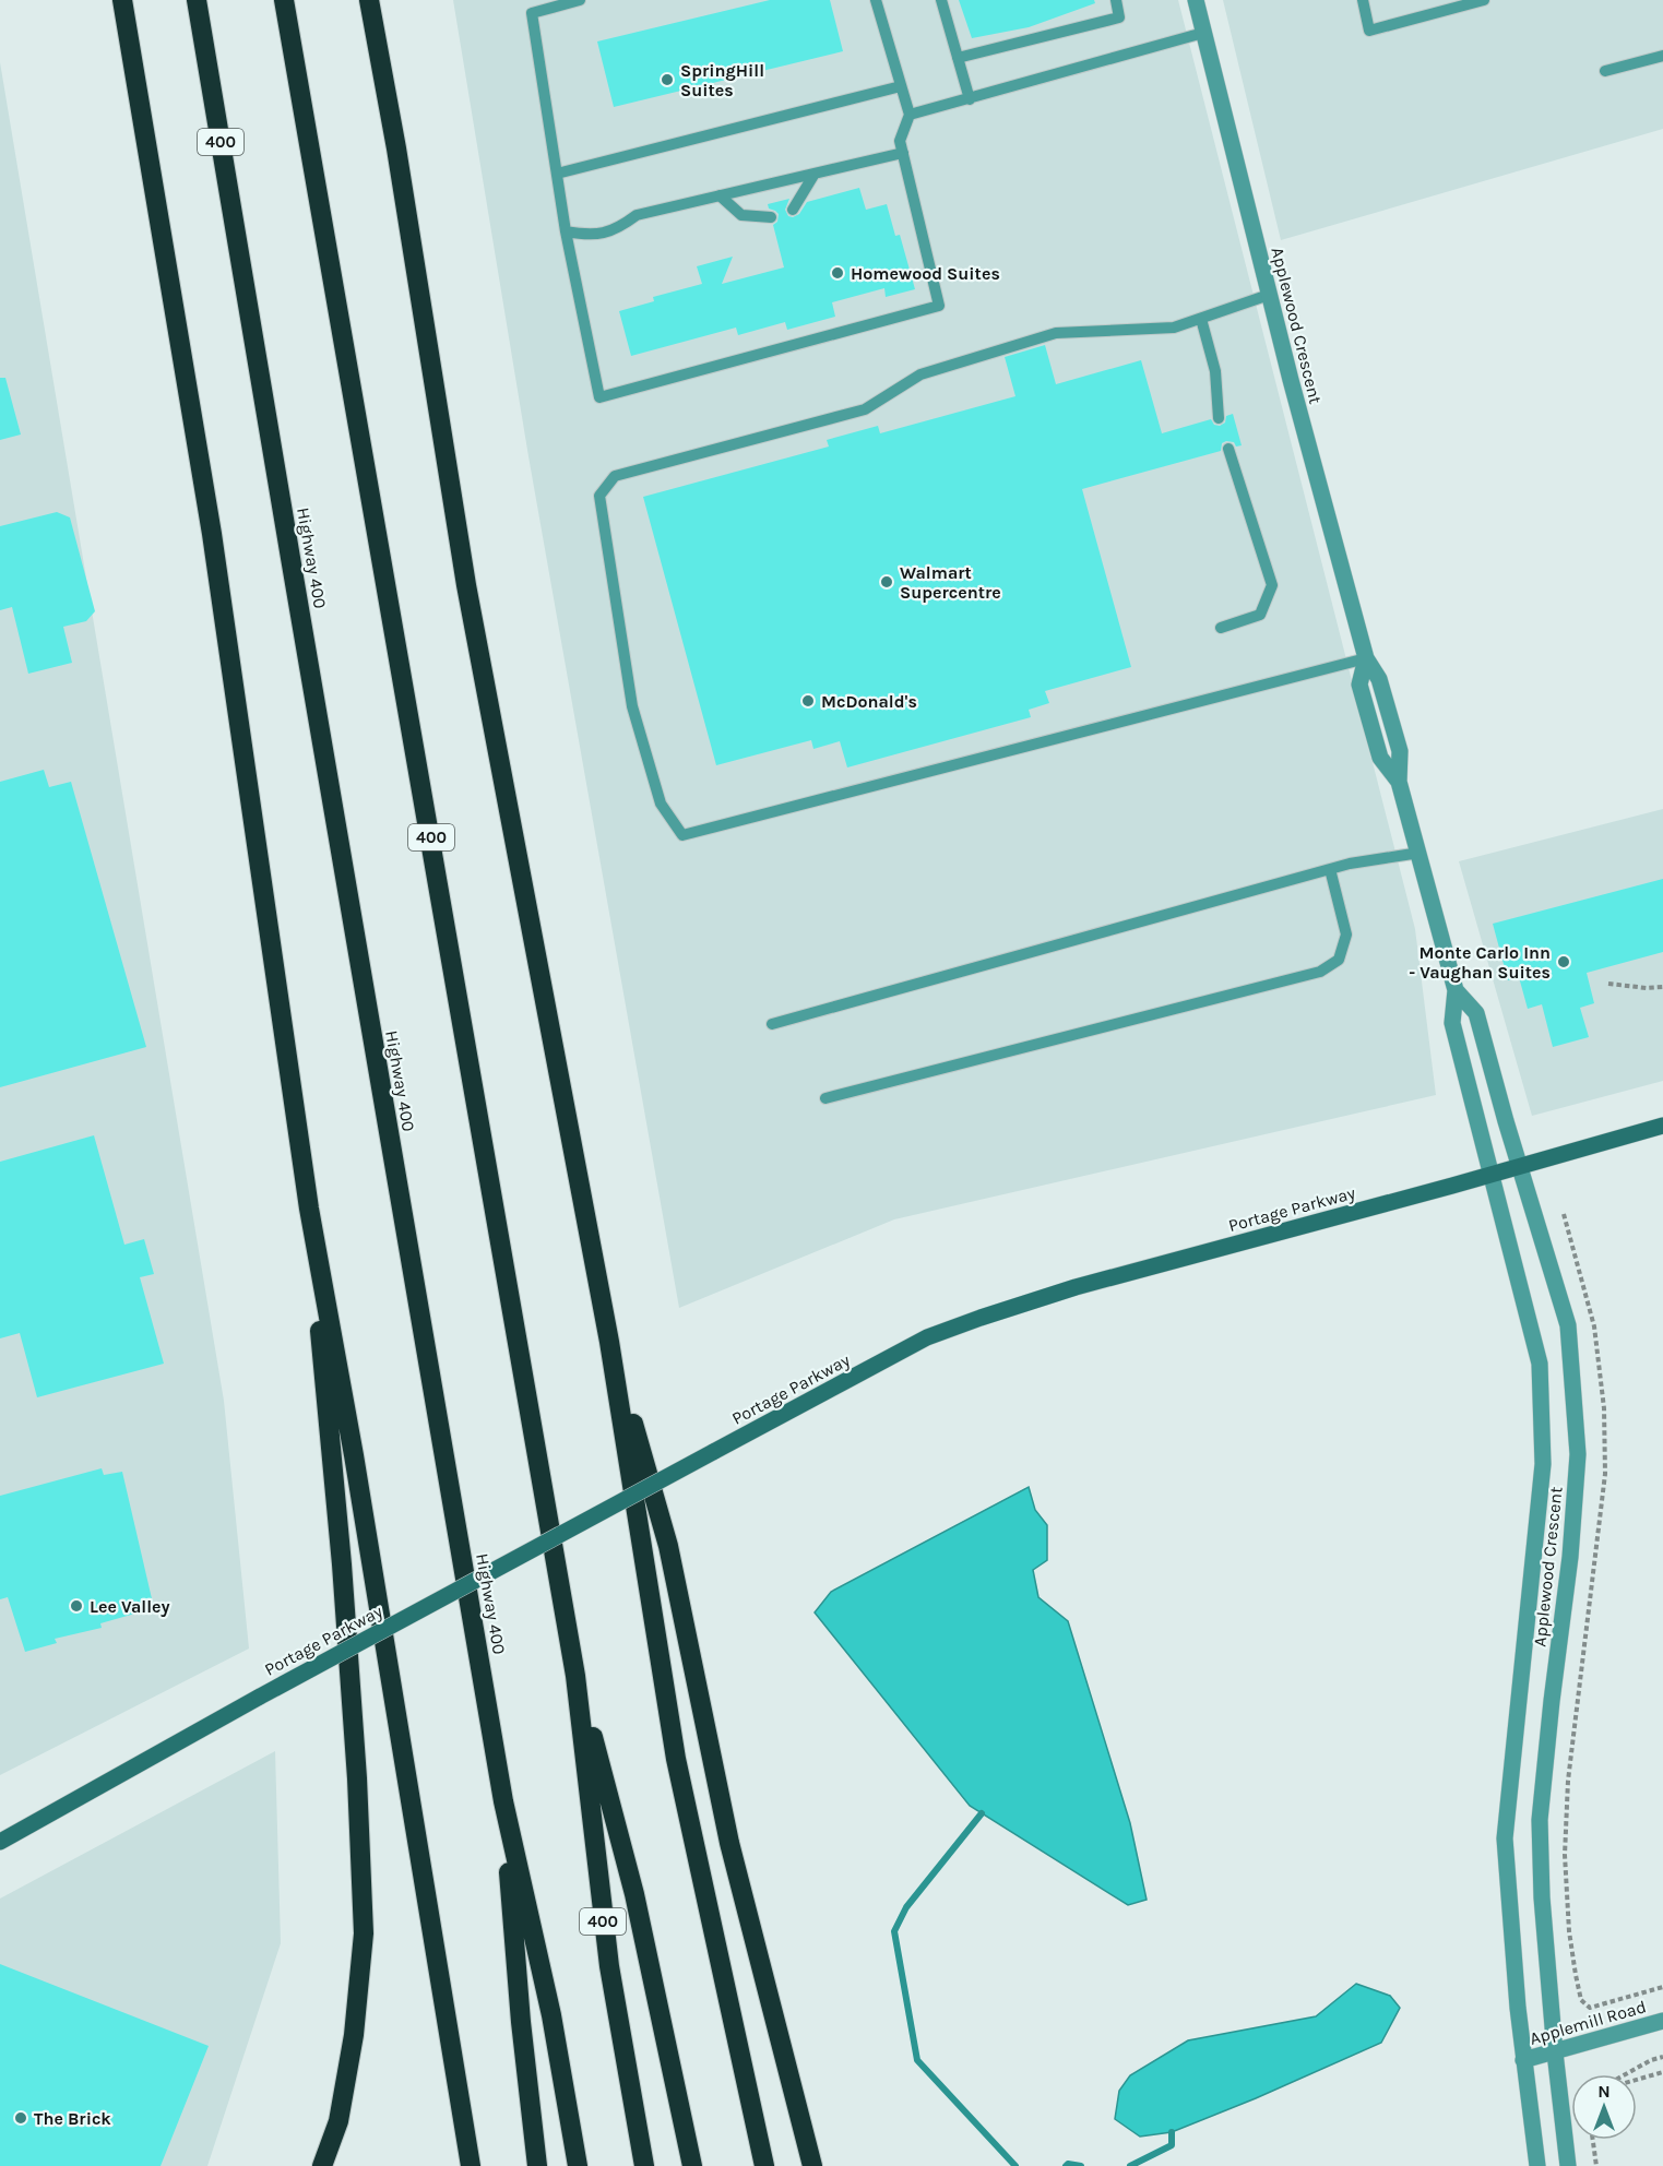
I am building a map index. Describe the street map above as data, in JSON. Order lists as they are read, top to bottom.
{
  "streets": {
    "highway": ["400", "Highway 400"],
    "street": ["Applewood Crescent", "Portage Parkway", "Applemill Road"]
  },
  "crossings": [
    ["Applewood Crescent", "Portage Parkway"],
    ["Applewood Crescent", "Applemill Road"]
  ],
  "places": [
    "SpringHill Suites",
    "Homewood Suites",
    "Walmart Supercentre",
    "McDonald's",
    "Monte Carlo Inn - Vaughan Suites",
    "Lee Valley",
    "The Brick"
  ],
  "north": "top"
}
